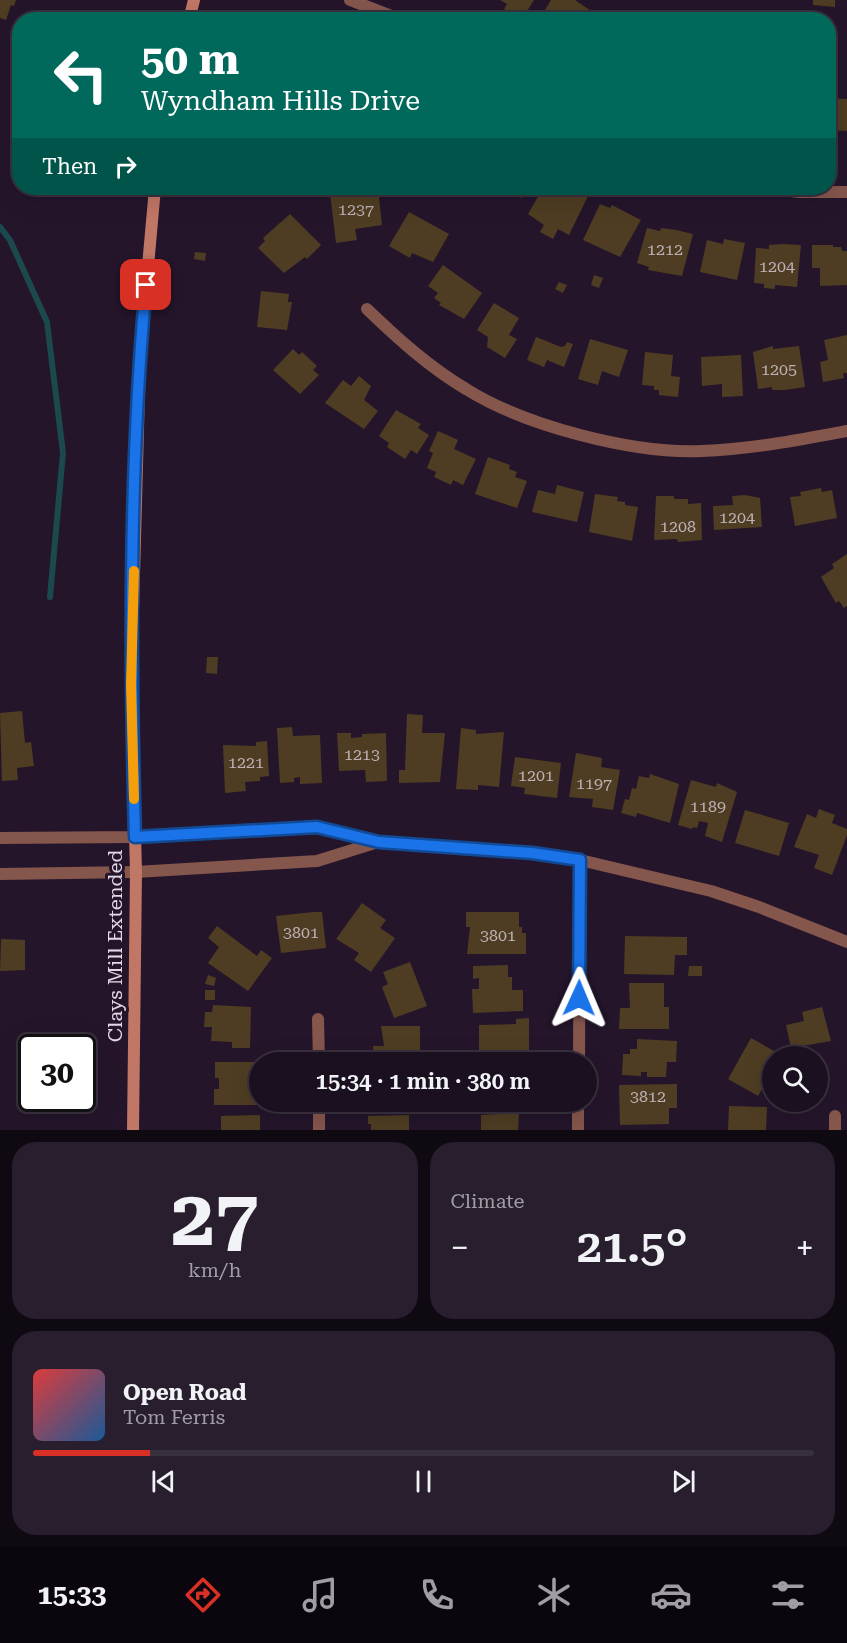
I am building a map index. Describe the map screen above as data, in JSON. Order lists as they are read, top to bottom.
{
  "streets": {
    "main road": ["Clays Mill Extended"]
  },
  "house_numbers": [
    "1237",
    "1212",
    "1204",
    "1205",
    "1204",
    "1208",
    "1213",
    "1221",
    "1201",
    "1197",
    "1189",
    "3801",
    "3801",
    "3812"
  ],
  "page": {
    "turn": ["50 m", "Wyndham Hills Drive"],
    "then": "Then",
    "limit": "30",
    "trip": "15:34 · 1 min · 380 m",
    "tile": [
      ["27", "km/h"],
      "Climate"
    ],
    "heat": ["−", "21.5°", "+"],
    "song": ["Open Road", "Tom Ferris"],
    "tabs": "15:33"
  }
}
